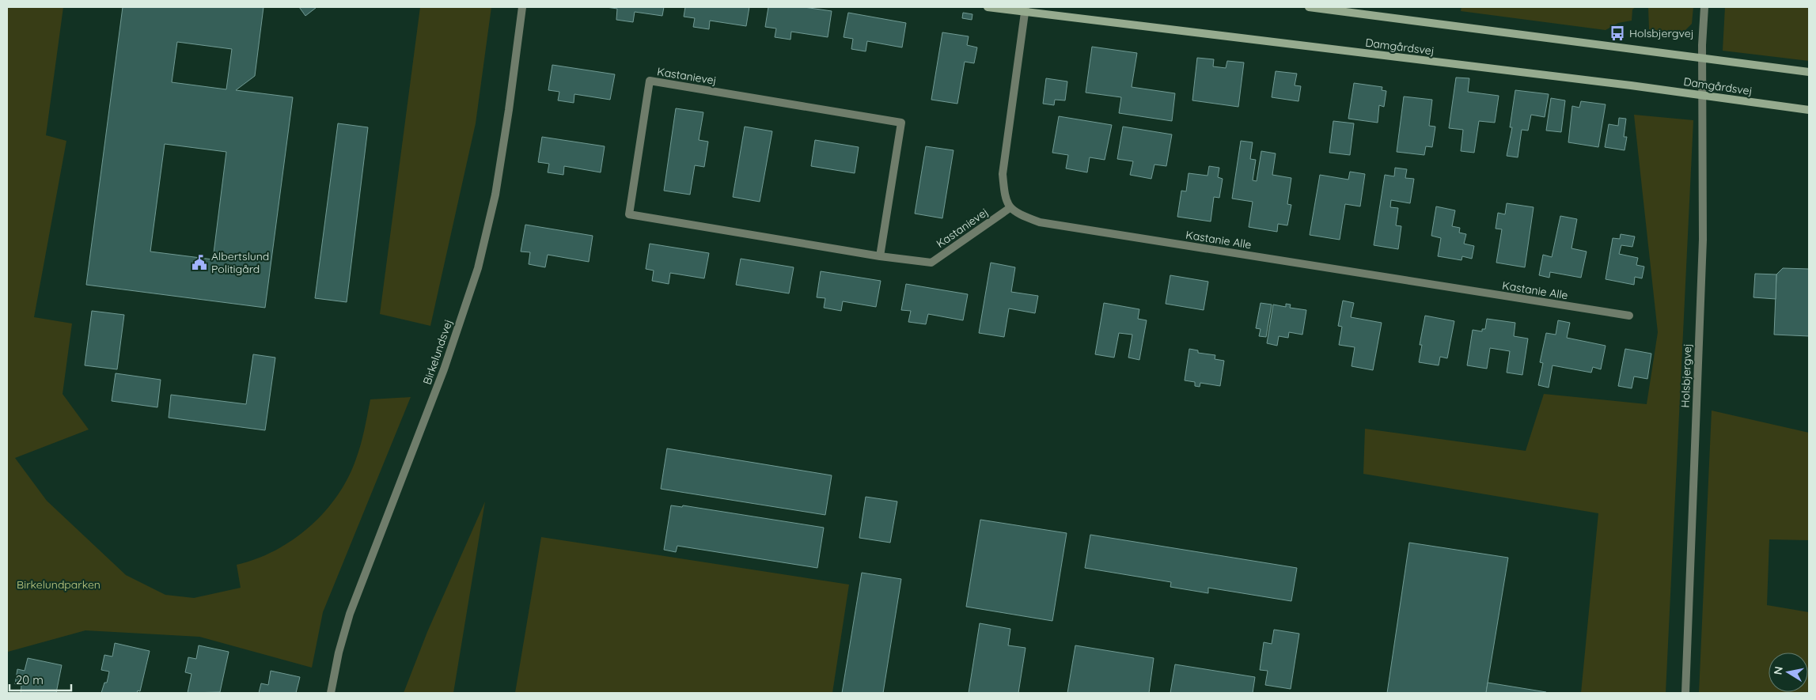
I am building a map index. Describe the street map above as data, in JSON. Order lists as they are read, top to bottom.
{
  "streets": {
    "street": [
      "Damgårdsvej",
      "Kastanievej",
      "Kastanie Alle",
      "Birkelundsvej",
      "Holsbjergvej"
    ]
  },
  "crossings": [
    ["Damgårdsvej", "Holsbjergvej"],
    ["Kastanievej", "Kastanie Alle"]
  ],
  "parks": ["Birkelundparken"],
  "places": {
    "bus stop": ["Holsbjergvej"],
    "public building": ["Albertslund Politigård"]
  },
  "scale_bar": "20 m",
  "north": "left"
}
